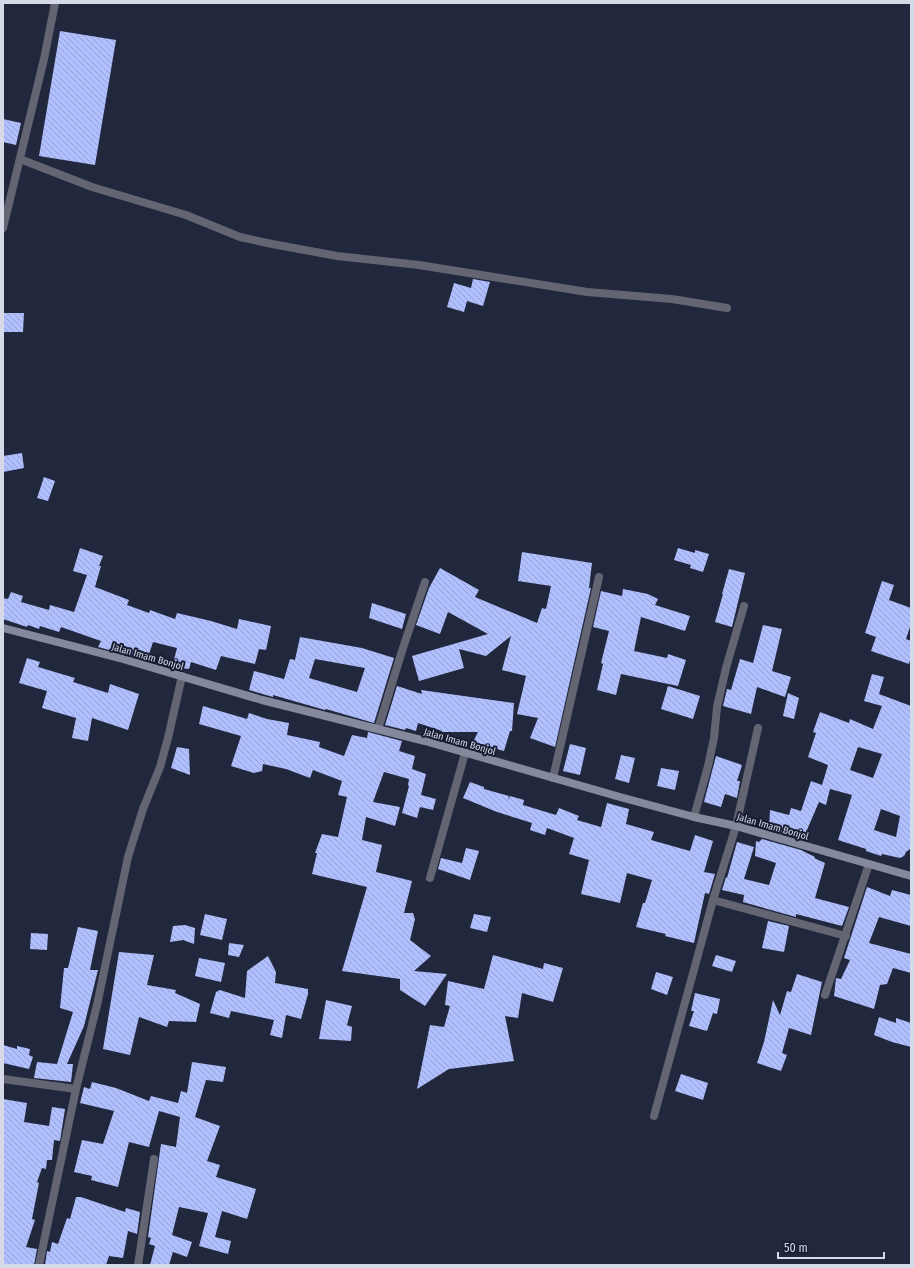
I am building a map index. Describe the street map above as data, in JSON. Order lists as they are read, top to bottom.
{
  "streets": {
    "main road": ["Jalan Imam Bonjol"]
  },
  "scale_bar": "50 m"
}
